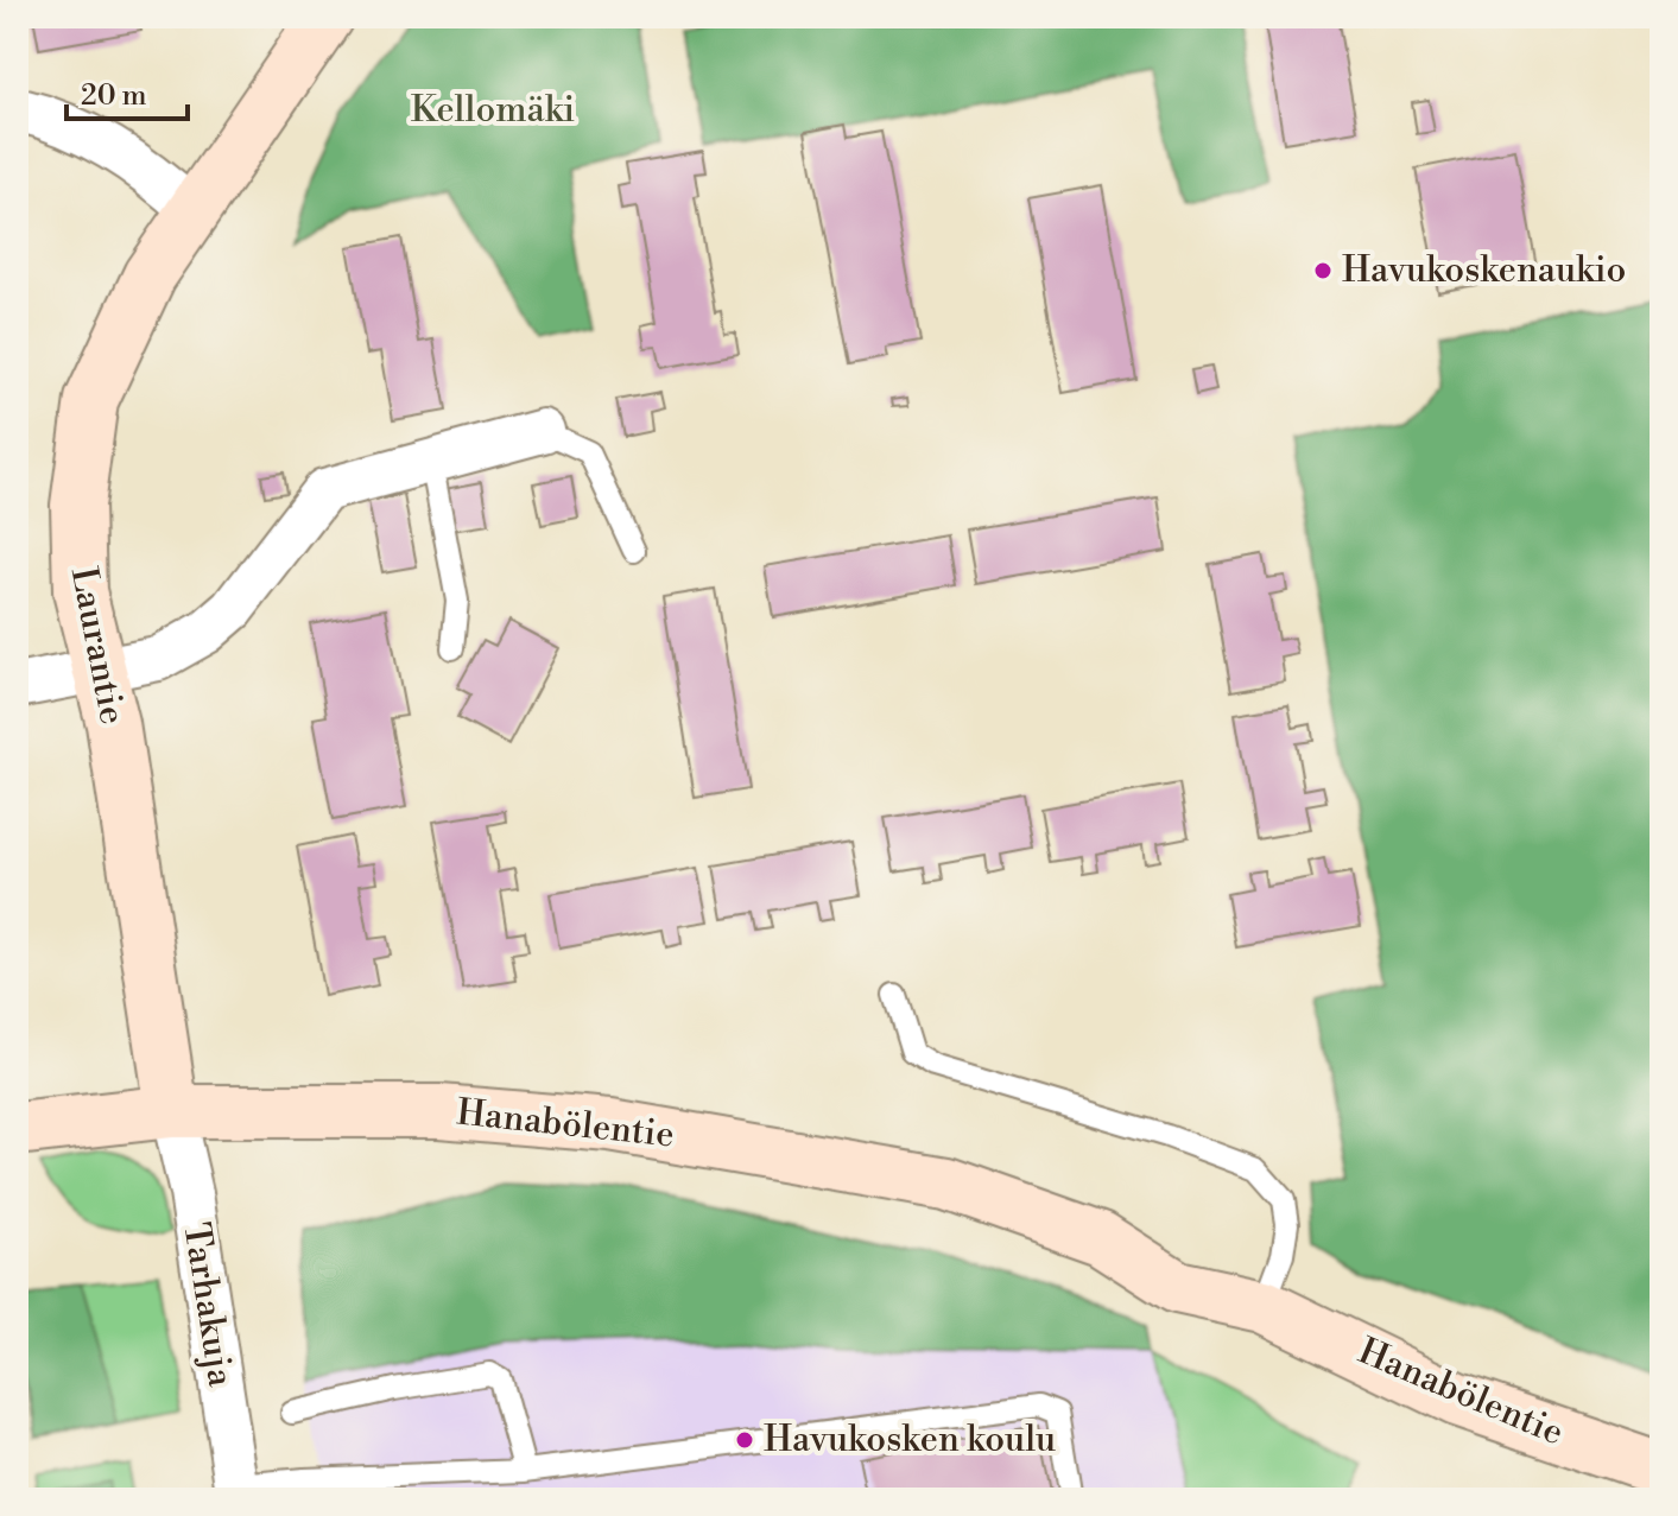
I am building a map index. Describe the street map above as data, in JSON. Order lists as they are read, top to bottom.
{
  "streets": {
    "main road": ["Laurantie", "Hanabölentie"],
    "street": ["Tarhakuja"]
  },
  "crossings": [
    ["Laurantie", "Hanabölentie"],
    ["Laurantie", "Tarhakuja"],
    ["Hanabölentie", "Tarhakuja"]
  ],
  "parks": ["Kellomäki"],
  "places": ["Havukoskenaukio", "Havukosken koulu"],
  "scale_bar": "20 m"
}
